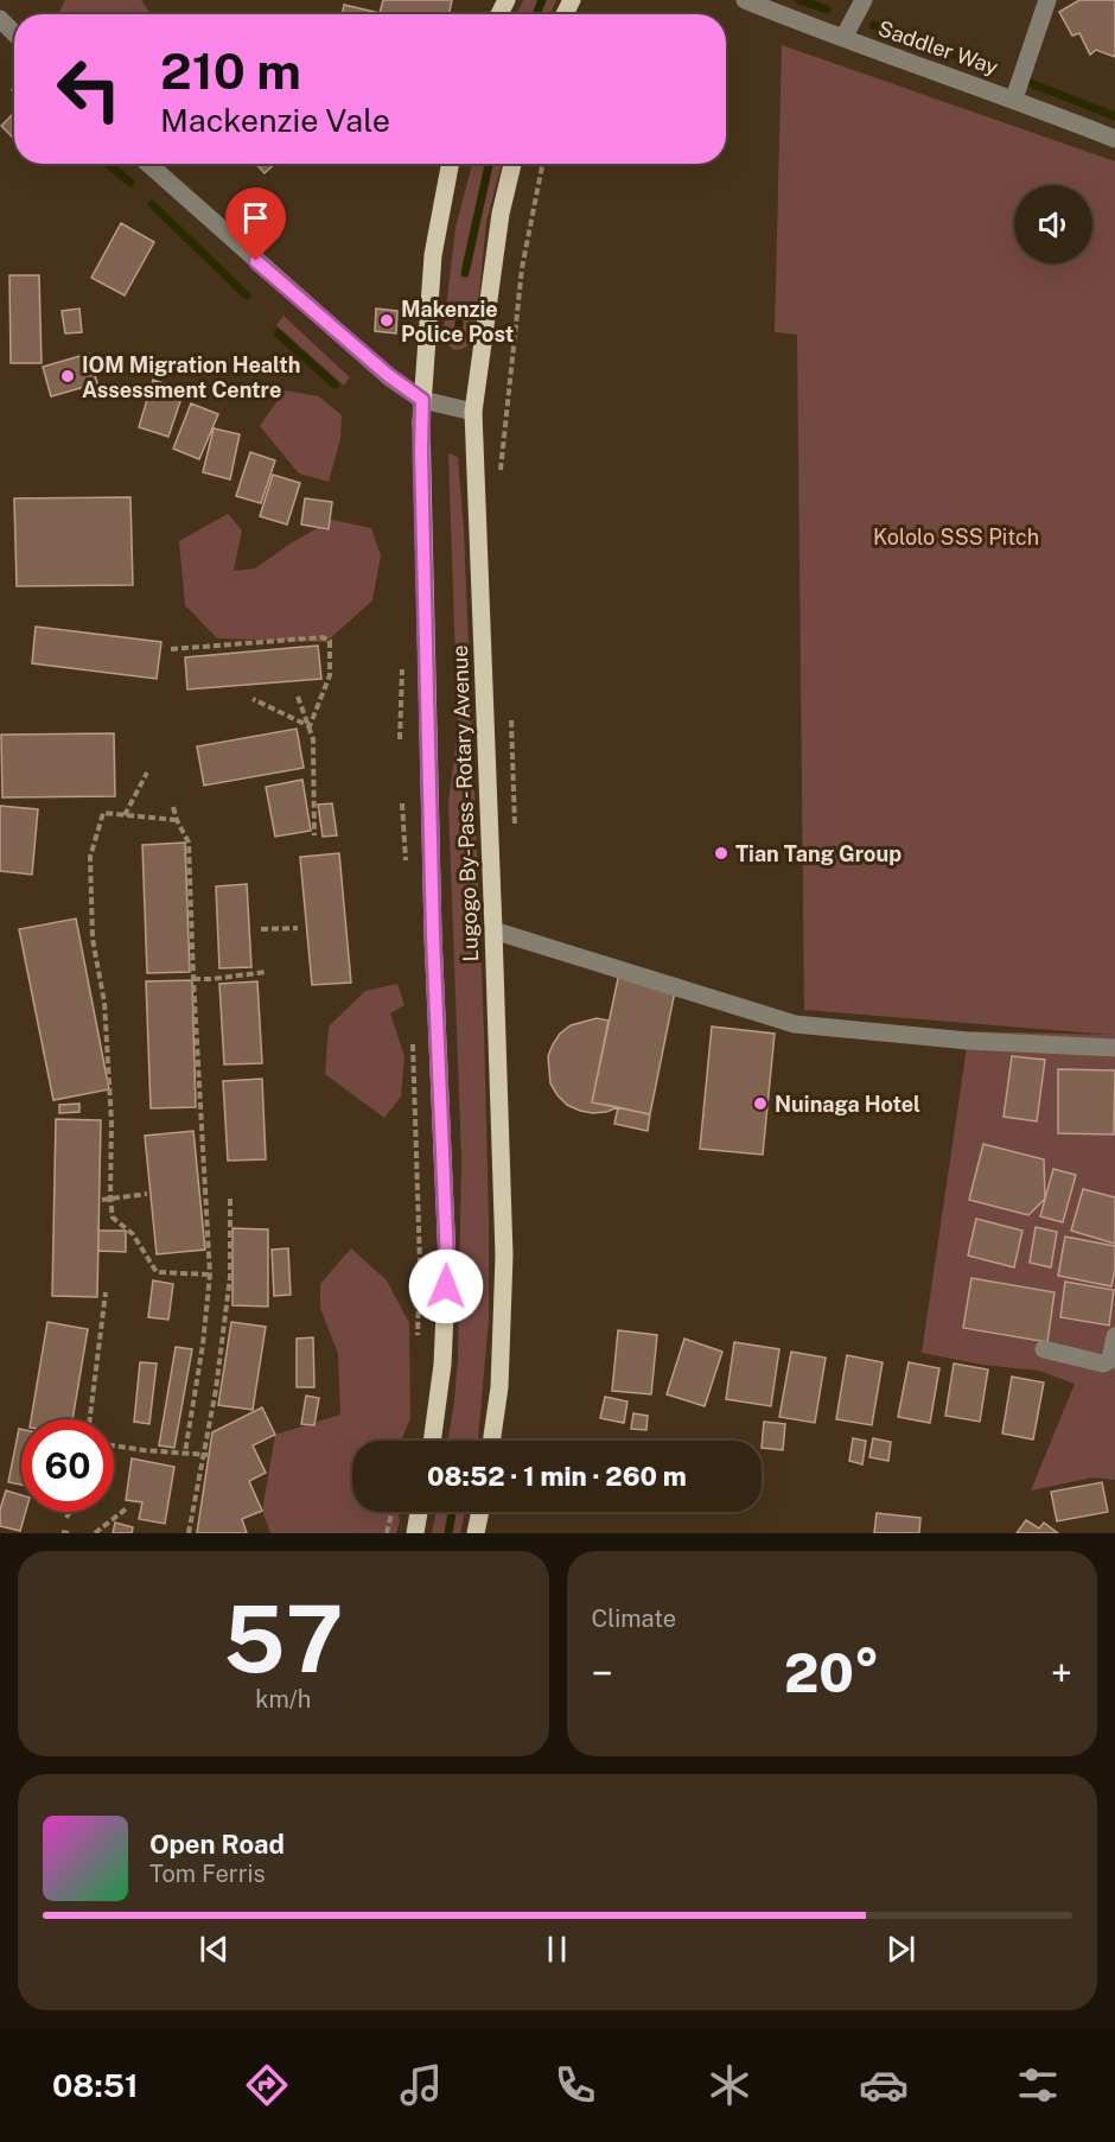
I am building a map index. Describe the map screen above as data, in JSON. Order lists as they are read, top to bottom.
{
  "streets": {
    "main road": ["Lugogo By-Pass - Rotary Avenue"],
    "street": ["Saddler Way"]
  },
  "parks": ["Kololo SSS Pitch"],
  "places": [
    "Makenzie Police Post",
    "IOM Migration Health Assessment Centre",
    "Tian Tang Group",
    "Nuinaga Hotel"
  ],
  "page": {
    "turn": ["210 m", "Mackenzie Vale"],
    "limit": "60",
    "trip": "08:52 · 1 min · 260 m",
    "tile": [
      ["57", "km/h"],
      "Climate"
    ],
    "heat": ["−", "20°", "+"],
    "song": ["Open Road", "Tom Ferris"],
    "tabs": "08:51"
  }
}
